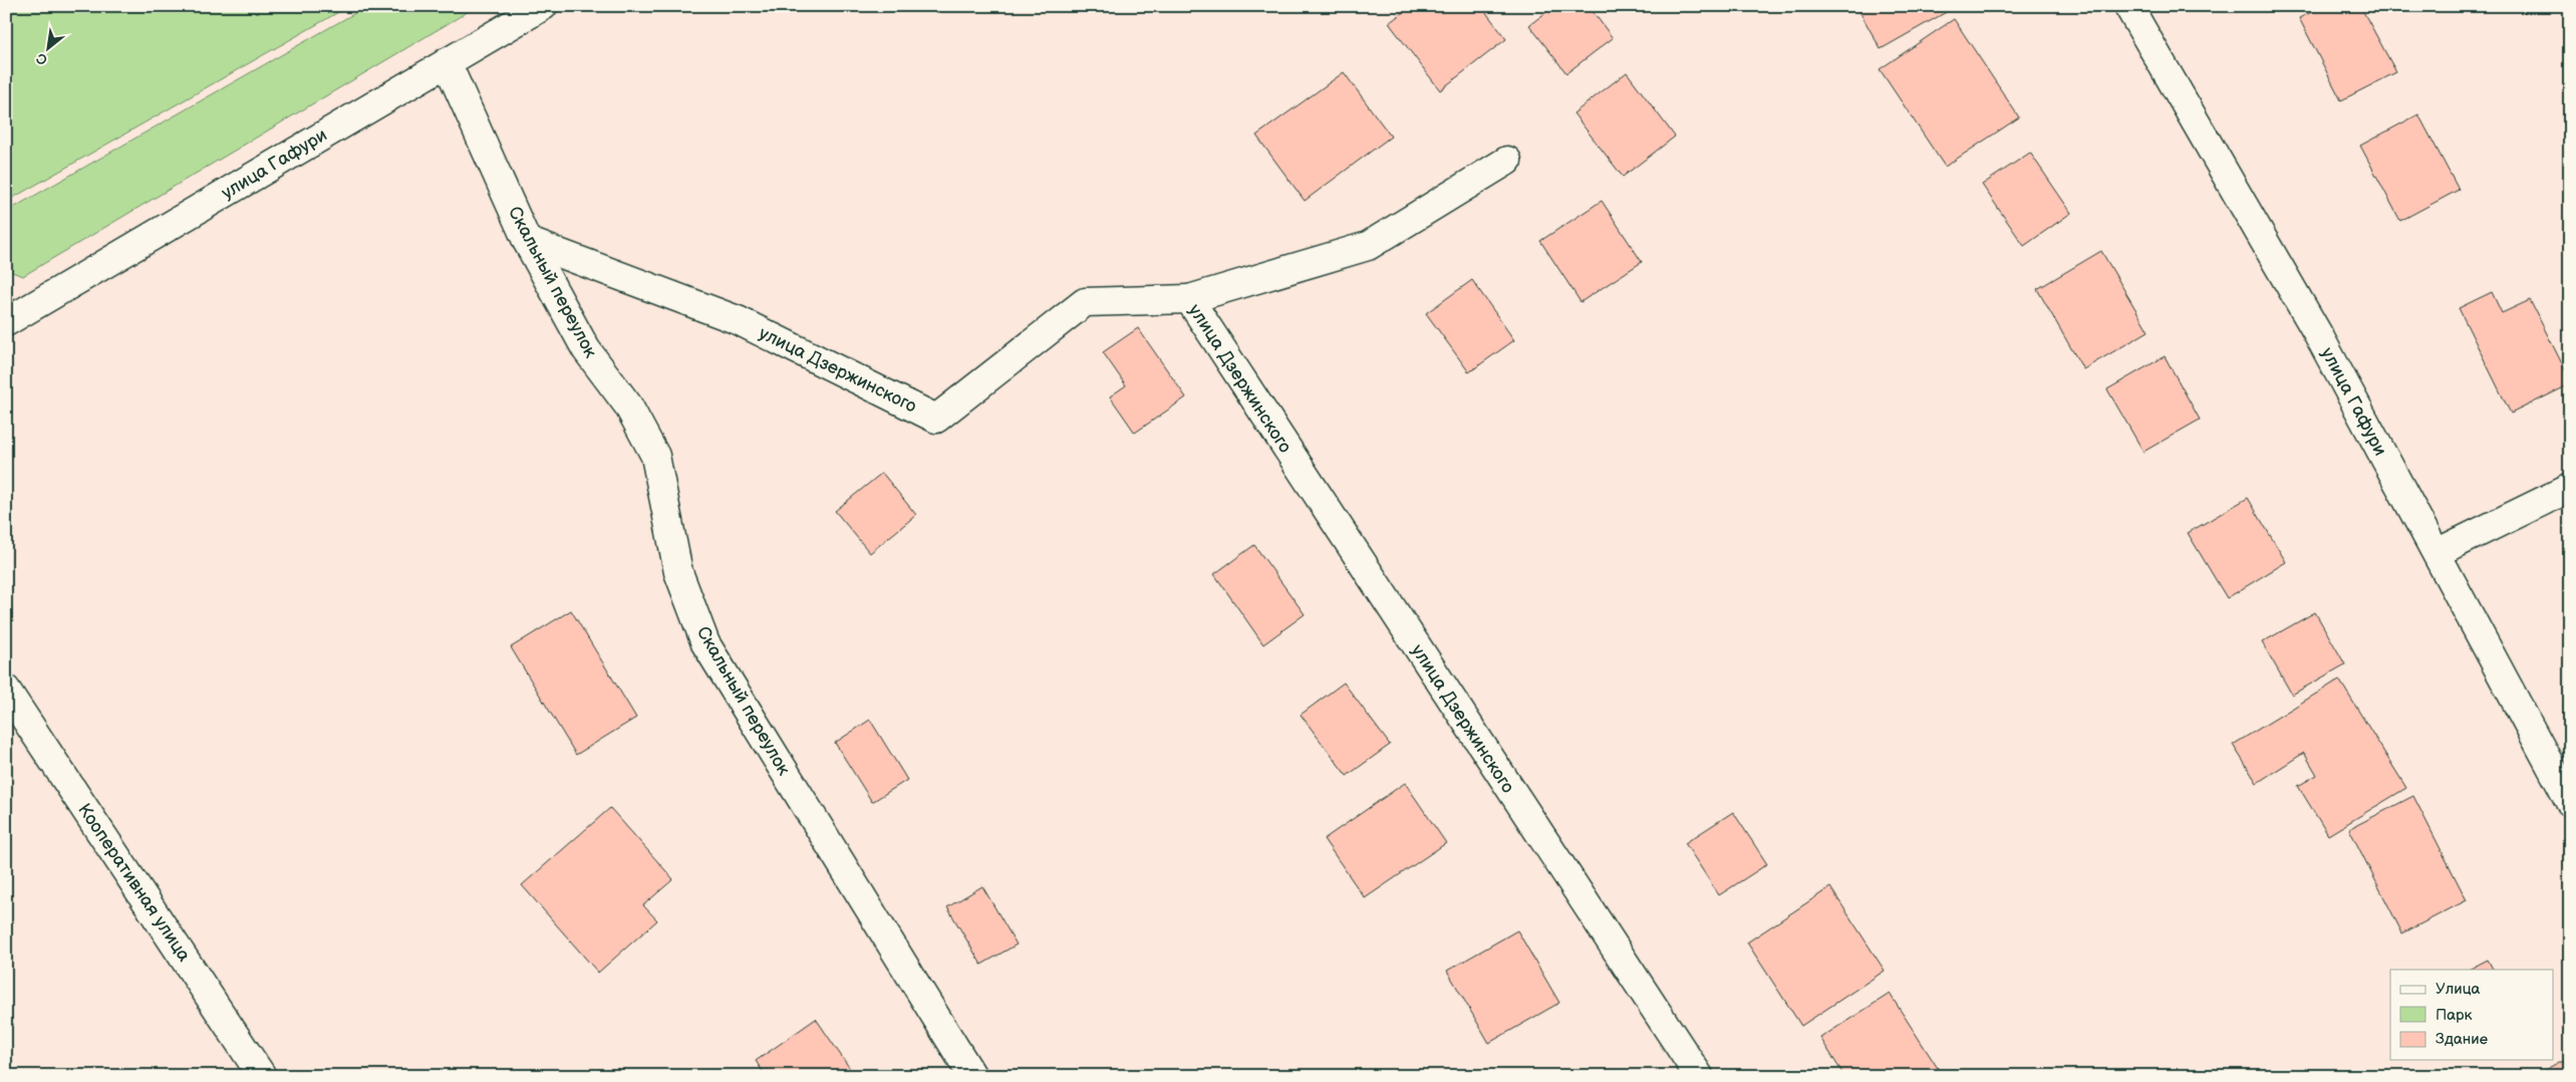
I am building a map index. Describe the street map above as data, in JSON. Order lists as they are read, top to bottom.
{
  "streets": {
    "street": [
      "улица Гафури",
      "Скальный переулок",
      "улица Дзержинского",
      "Кооперативная улица"
    ]
  },
  "crossings": [
    ["улица Гафури", "Скальный переулок"],
    ["Скальный переулок", "улица Дзержинского"]
  ],
  "legend": ["Улица", "Парк", "Здание"],
  "north": "bottom left"
}
